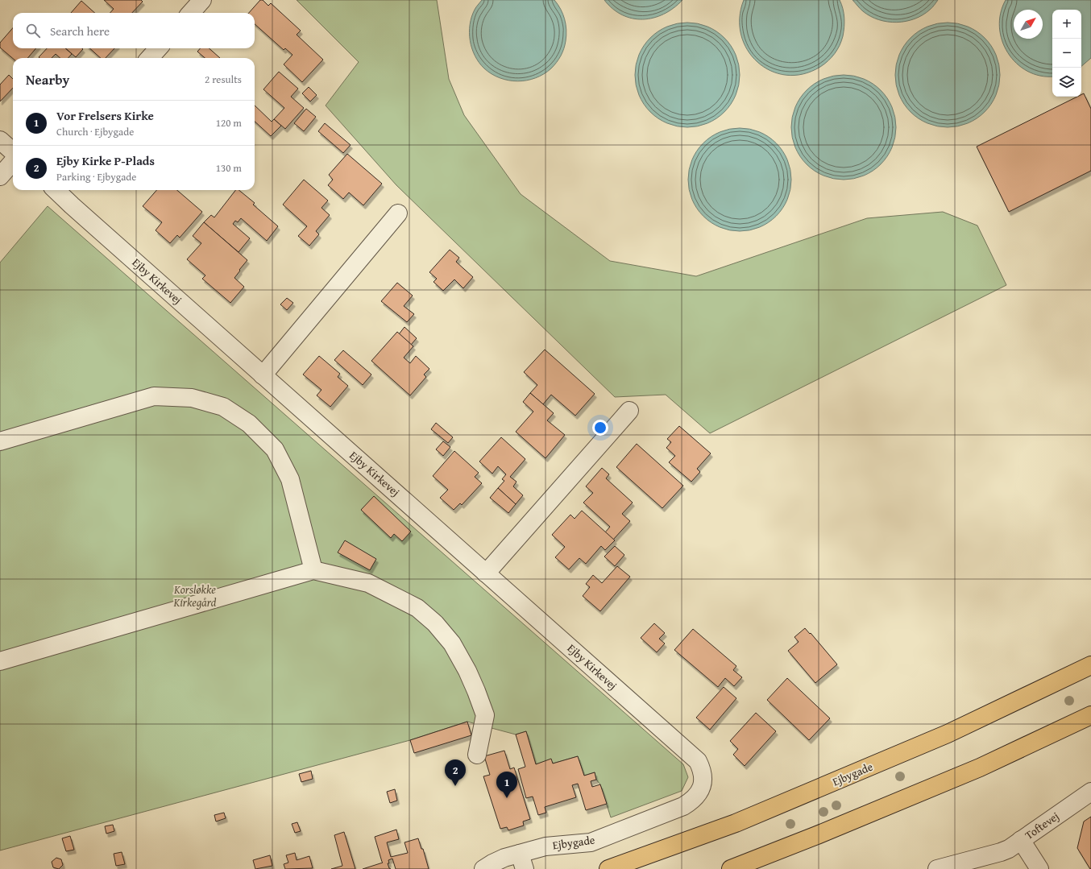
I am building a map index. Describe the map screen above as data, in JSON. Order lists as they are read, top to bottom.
{
  "streets": {
    "main road": ["Ejbygade"],
    "street": ["Ejby Kirkevej", "Toftevej"]
  },
  "crossings": [
    ["Ejby Kirkevej", "Ejbygade"]
  ],
  "parks": ["Korsløkke Kirkegård"],
  "north": "top right",
  "page": {
    "map_buttons": ["+", "−"],
    "search": "Search here",
    "heading": ["Nearby", "2 results"],
    "list": [
      {
        "mark": "1",
        "name": "Vor Frelsers Kirke",
        "note": "Church · Ejbygade",
        "value": "120 m"
      },
      {
        "mark": "2",
        "name": "Ejby Kirke P-Plads",
        "note": "Parking · Ejbygade",
        "value": "130 m"
      }
    ],
    "pins": ["2", "1"]
  }
}
